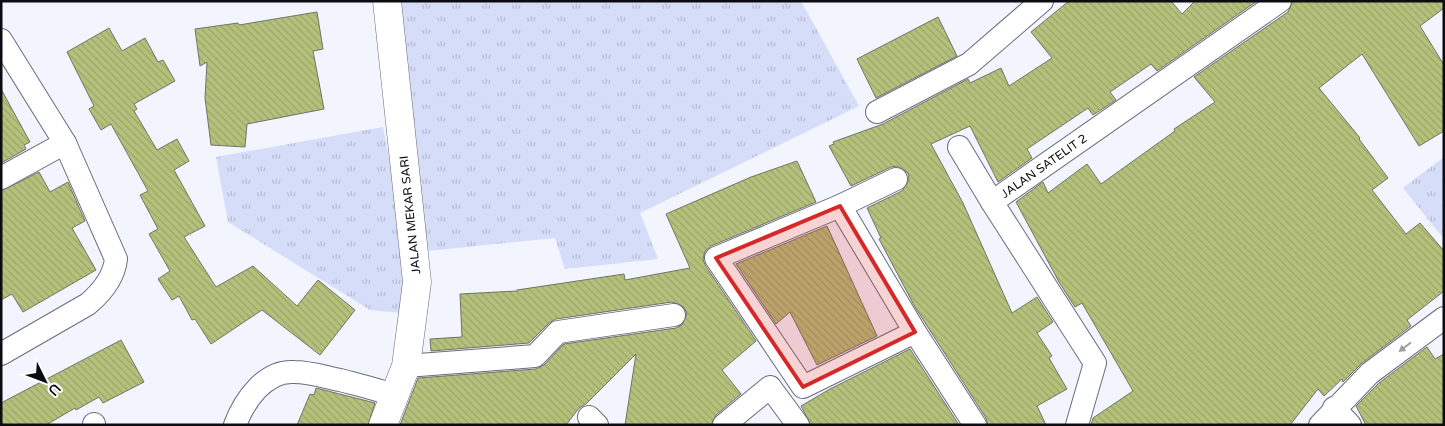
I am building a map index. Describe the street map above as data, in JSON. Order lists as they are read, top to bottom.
{
  "streets": {
    "street": ["JALAN SATELIT 2", "JALAN MEKAR SARI"]
  },
  "north": "bottom right"
}
